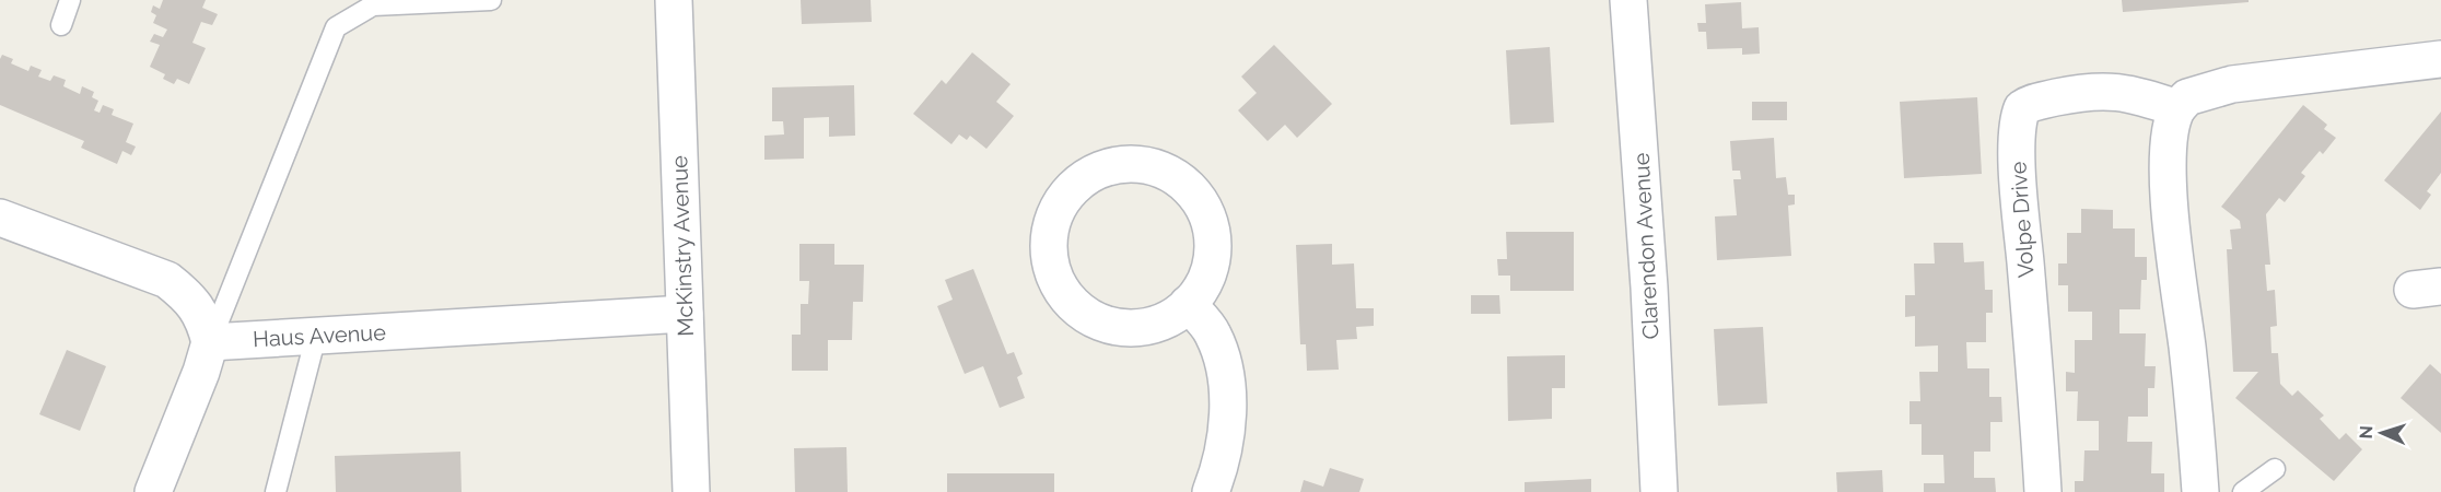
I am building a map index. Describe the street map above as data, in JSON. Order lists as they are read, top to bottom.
{
  "streets": {
    "street": [
      "Volpe Drive",
      "McKinstry Avenue",
      "Clarendon Avenue",
      "Haus Avenue"
    ]
  },
  "crossings": [
    ["McKinstry Avenue", "Haus Avenue"]
  ],
  "north": "left"
}
